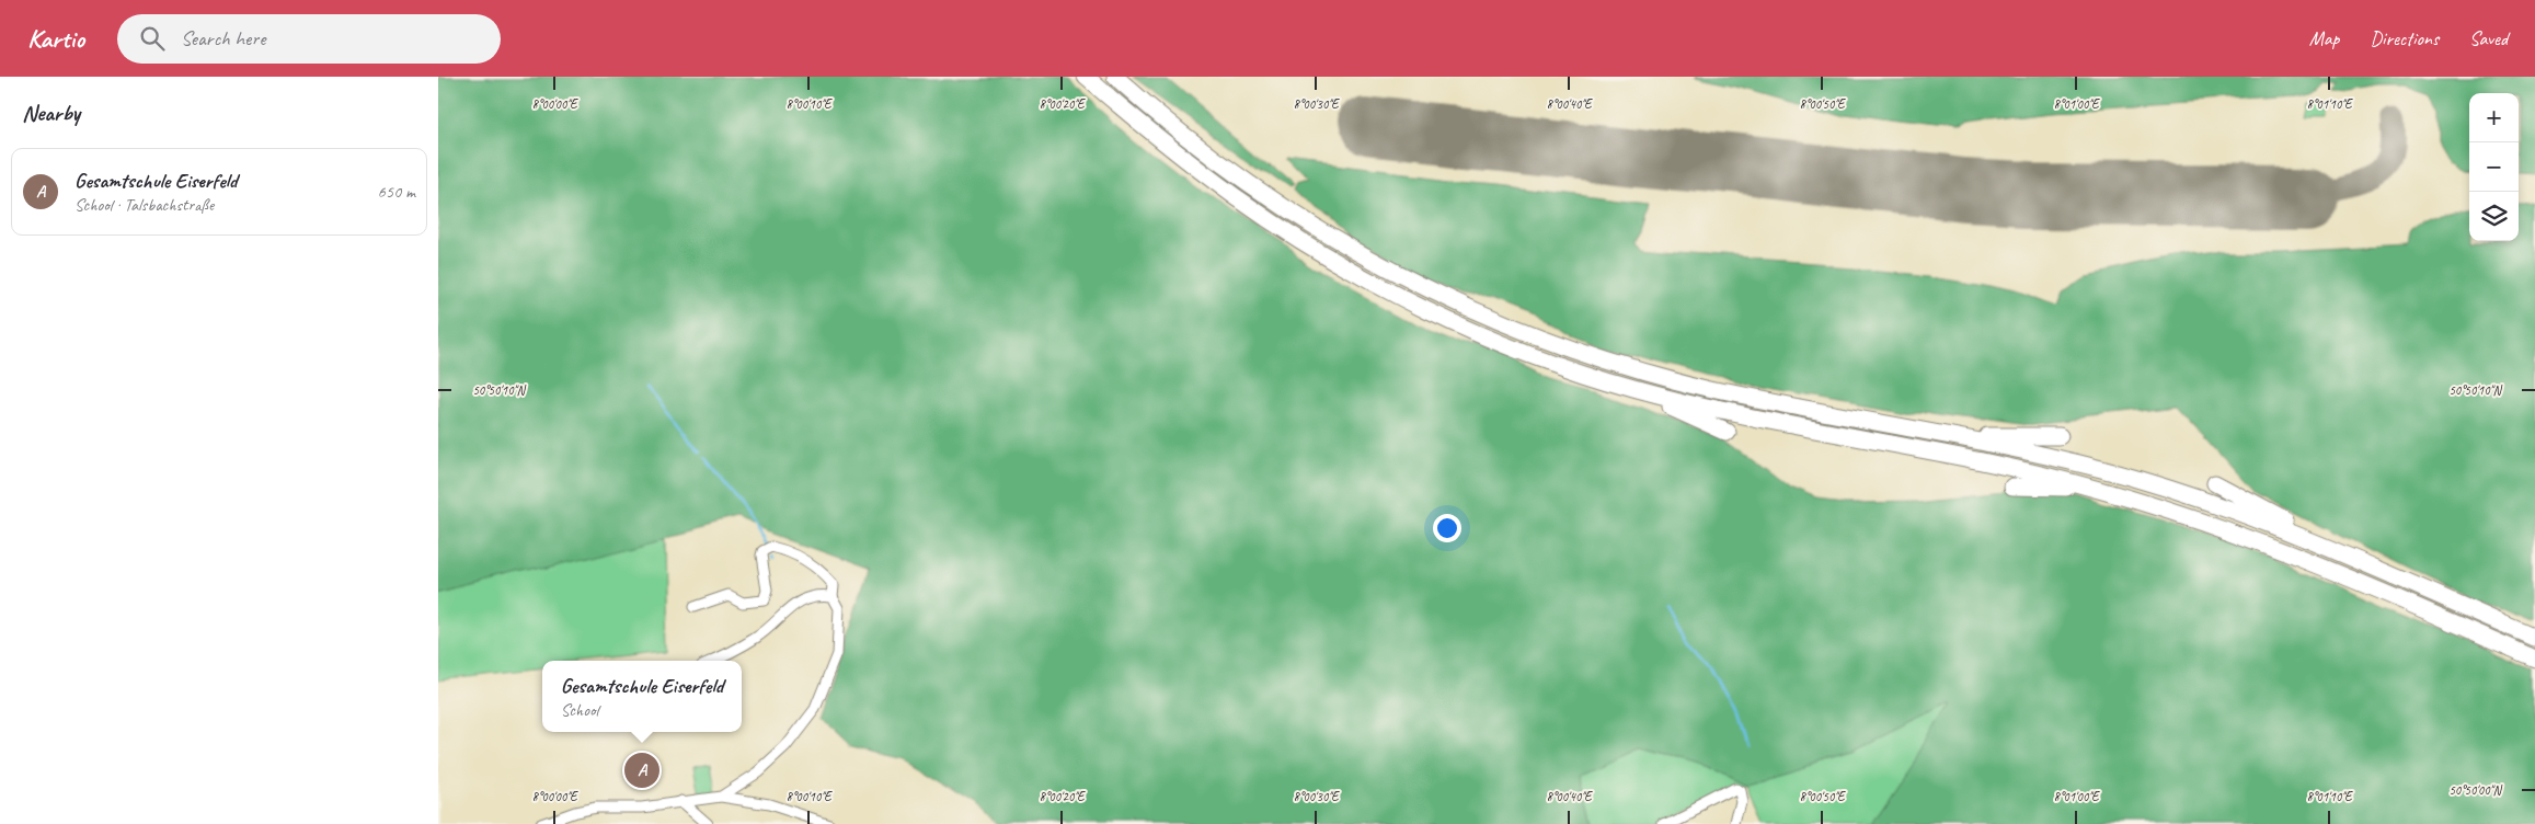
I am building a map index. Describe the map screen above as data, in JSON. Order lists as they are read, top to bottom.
{
  "page": {
    "header": "Kartio",
    "search": "Search here",
    "nav": ["Map", "Directions", "Saved"],
    "heading": "Nearby",
    "map_buttons": ["+", "−"],
    "list": [
      {
        "mark": "A",
        "name": "Gesamtschule Eiserfeld",
        "note": "School · Talsbachstraße",
        "value": "650 m"
      }
    ],
    "popup": ["Gesamtschule Eiserfeld", "School"],
    "pins": "A"
  },
  "coordinates": [
    "8°00'00\"E",
    "8°00'10\"E",
    "8°00'20\"E",
    "8°00'30\"E",
    "8°00'40\"E",
    "8°00'50\"E",
    "8°01'00\"E",
    "8°01'10\"E",
    "50°50'10\"N",
    "50°50'00\"N"
  ]
}
